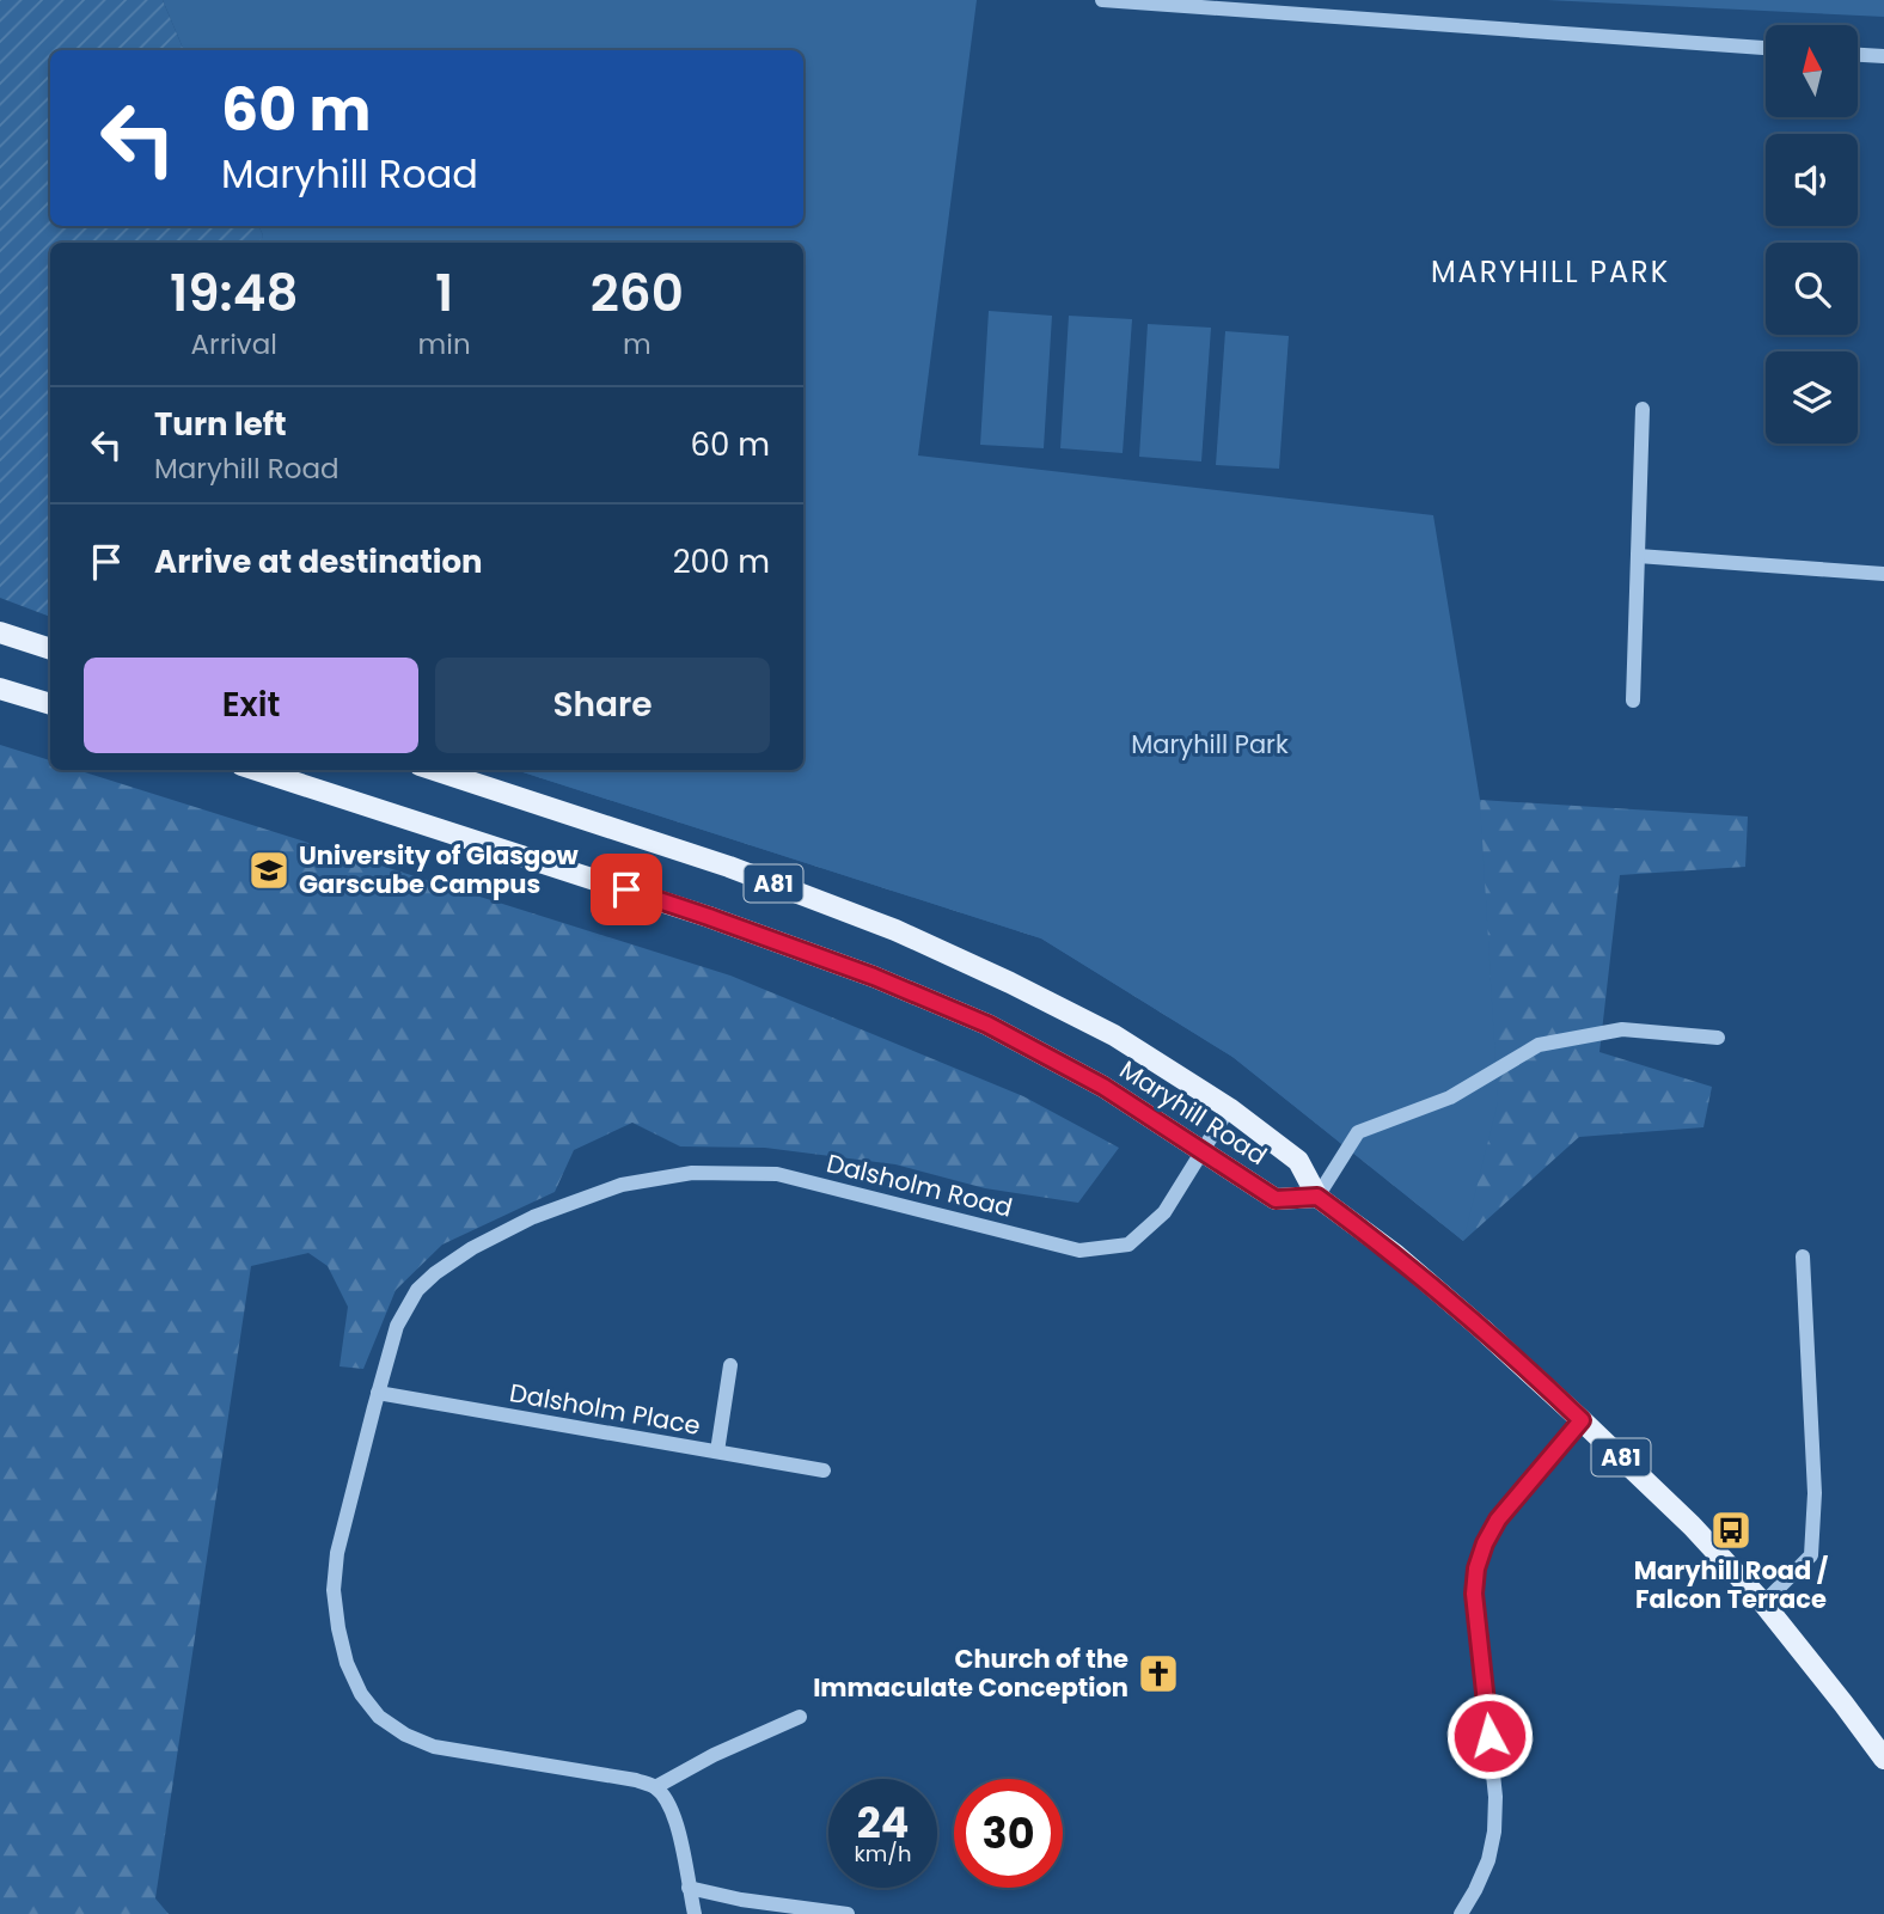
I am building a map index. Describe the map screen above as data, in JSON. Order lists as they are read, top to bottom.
{
  "streets": {
    "main road": ["A81", "Maryhill Road"],
    "street": ["Dalsholm Road", "Dalsholm Place"]
  },
  "crossings": [
    ["Maryhill Road", "Dalsholm Road"],
    ["Dalsholm Road", "Dalsholm Place"]
  ],
  "districts": ["MARYHILL PARK"],
  "parks": ["Maryhill Park"],
  "places": {
    "school or university": ["University of Glasgow Garscube Campus"],
    "bus stop": ["Maryhill Road / Falcon Terrace"],
    "church": ["Church of the Immaculate Conception"]
  },
  "north": "top",
  "page": {
    "turn": ["60 m", "Maryhill Road"],
    "eta": [
      "19:48",
      "Arrival",
      "1",
      "min",
      "260",
      "m"
    ],
    "list": [
      {
        "name": "Turn left",
        "note": "Maryhill Road",
        "value": "60 m"
      },
      {
        "name": "Arrive at destination",
        "value": "200 m"
      }
    ],
    "buttons": ["Exit", "Share"],
    "speed": "24 km/h",
    "limit": "30"
  }
}
